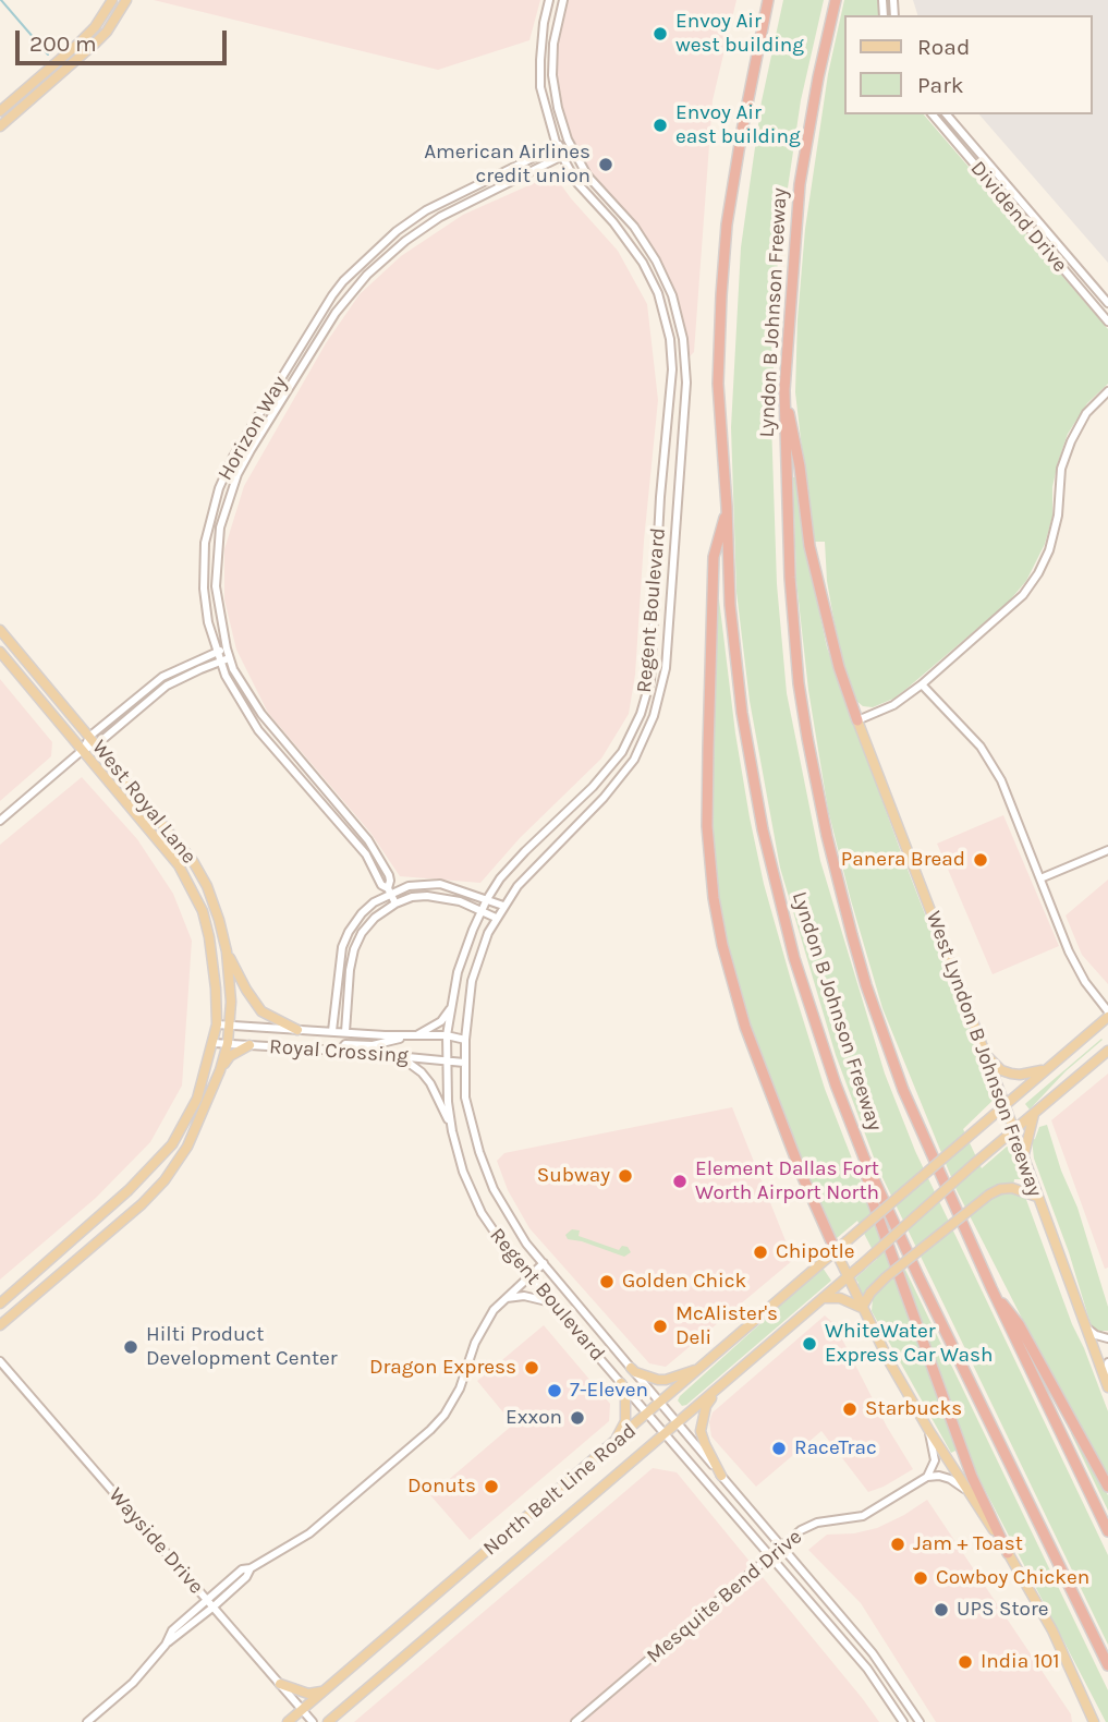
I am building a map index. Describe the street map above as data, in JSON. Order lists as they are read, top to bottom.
{
  "streets": {
    "highway": ["Lyndon B Johnson Freeway"],
    "main road": ["West Royal Lane", "West Lyndon B Johnson Freeway", "North Belt Line Road"],
    "street": [
      "Dividend Drive",
      "Horizon Way",
      "Regent Boulevard",
      "Royal Crossing",
      "Wayside Drive",
      "Mesquite Bend Drive"
    ]
  },
  "crossings": [
    ["Horizon Way", "Regent Boulevard"],
    ["Regent Boulevard", "Royal Crossing"],
    ["Regent Boulevard", "North Belt Line Road"],
    ["Regent Boulevard", "Mesquite Bend Drive"],
    ["West Royal Lane", "Royal Crossing"],
    ["West Lyndon B Johnson Freeway", "North Belt Line Road"],
    ["North Belt Line Road", "Wayside Drive"],
    ["North Belt Line Road", "Mesquite Bend Drive"]
  ],
  "places": [
    "Envoy Air west building",
    "Envoy Air east building",
    "American Airlines credit union",
    "Panera Bread",
    "Subway",
    "Element Dallas Fort Worth Airport North",
    "Chipotle",
    "Golden Chick",
    "McAlister's Deli",
    "WhiteWater Express Car Wash",
    "Hilti Product Development Center",
    "Dragon Express",
    "7-Eleven",
    "Starbucks",
    "Exxon",
    "RaceTrac",
    "Donuts",
    "Jam + Toast",
    "Cowboy Chicken",
    "UPS Store",
    "India 101"
  ],
  "legend": ["Road", "Park"],
  "scale_bar": "200 m"
}
